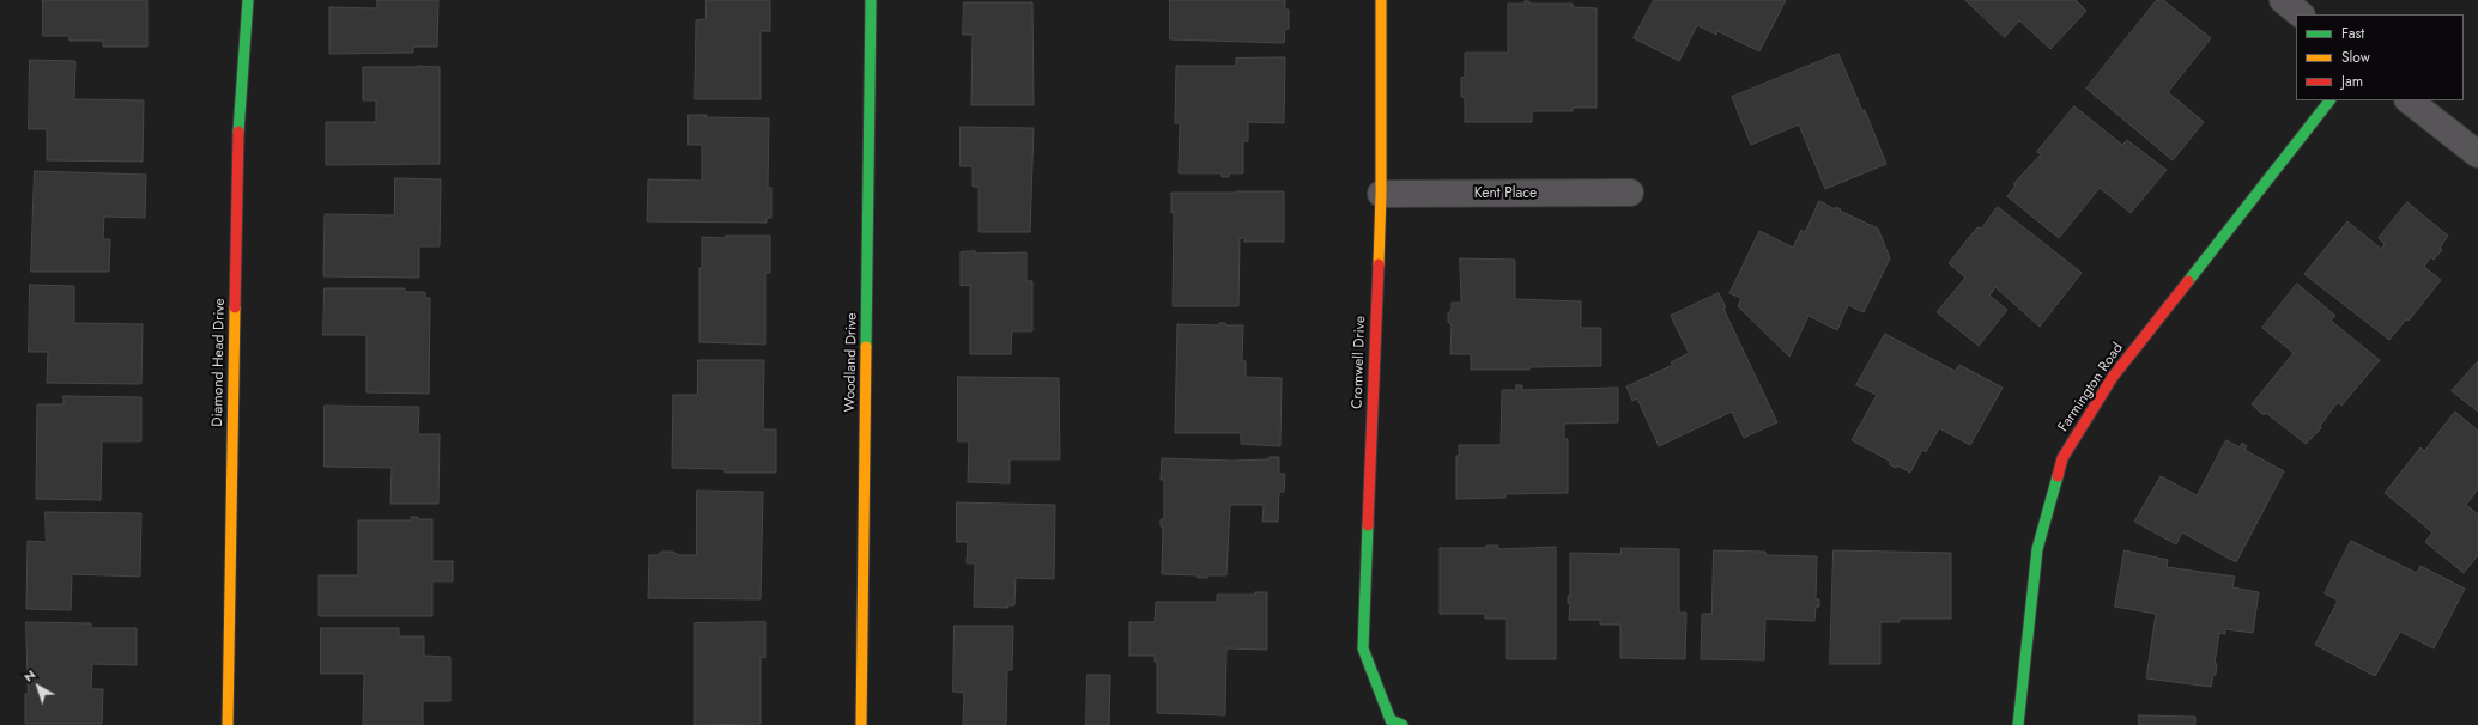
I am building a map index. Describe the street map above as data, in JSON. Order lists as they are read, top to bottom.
{
  "streets": {
    "street": [
      "Kent Place",
      "Diamond Head Drive",
      "Woodland Drive",
      "Cromwell Drive",
      "Farmington Road"
    ]
  },
  "crossings": [
    ["Kent Place", "Cromwell Drive"]
  ],
  "legend": ["Fast", "Slow", "Jam"],
  "north": "top left"
}
